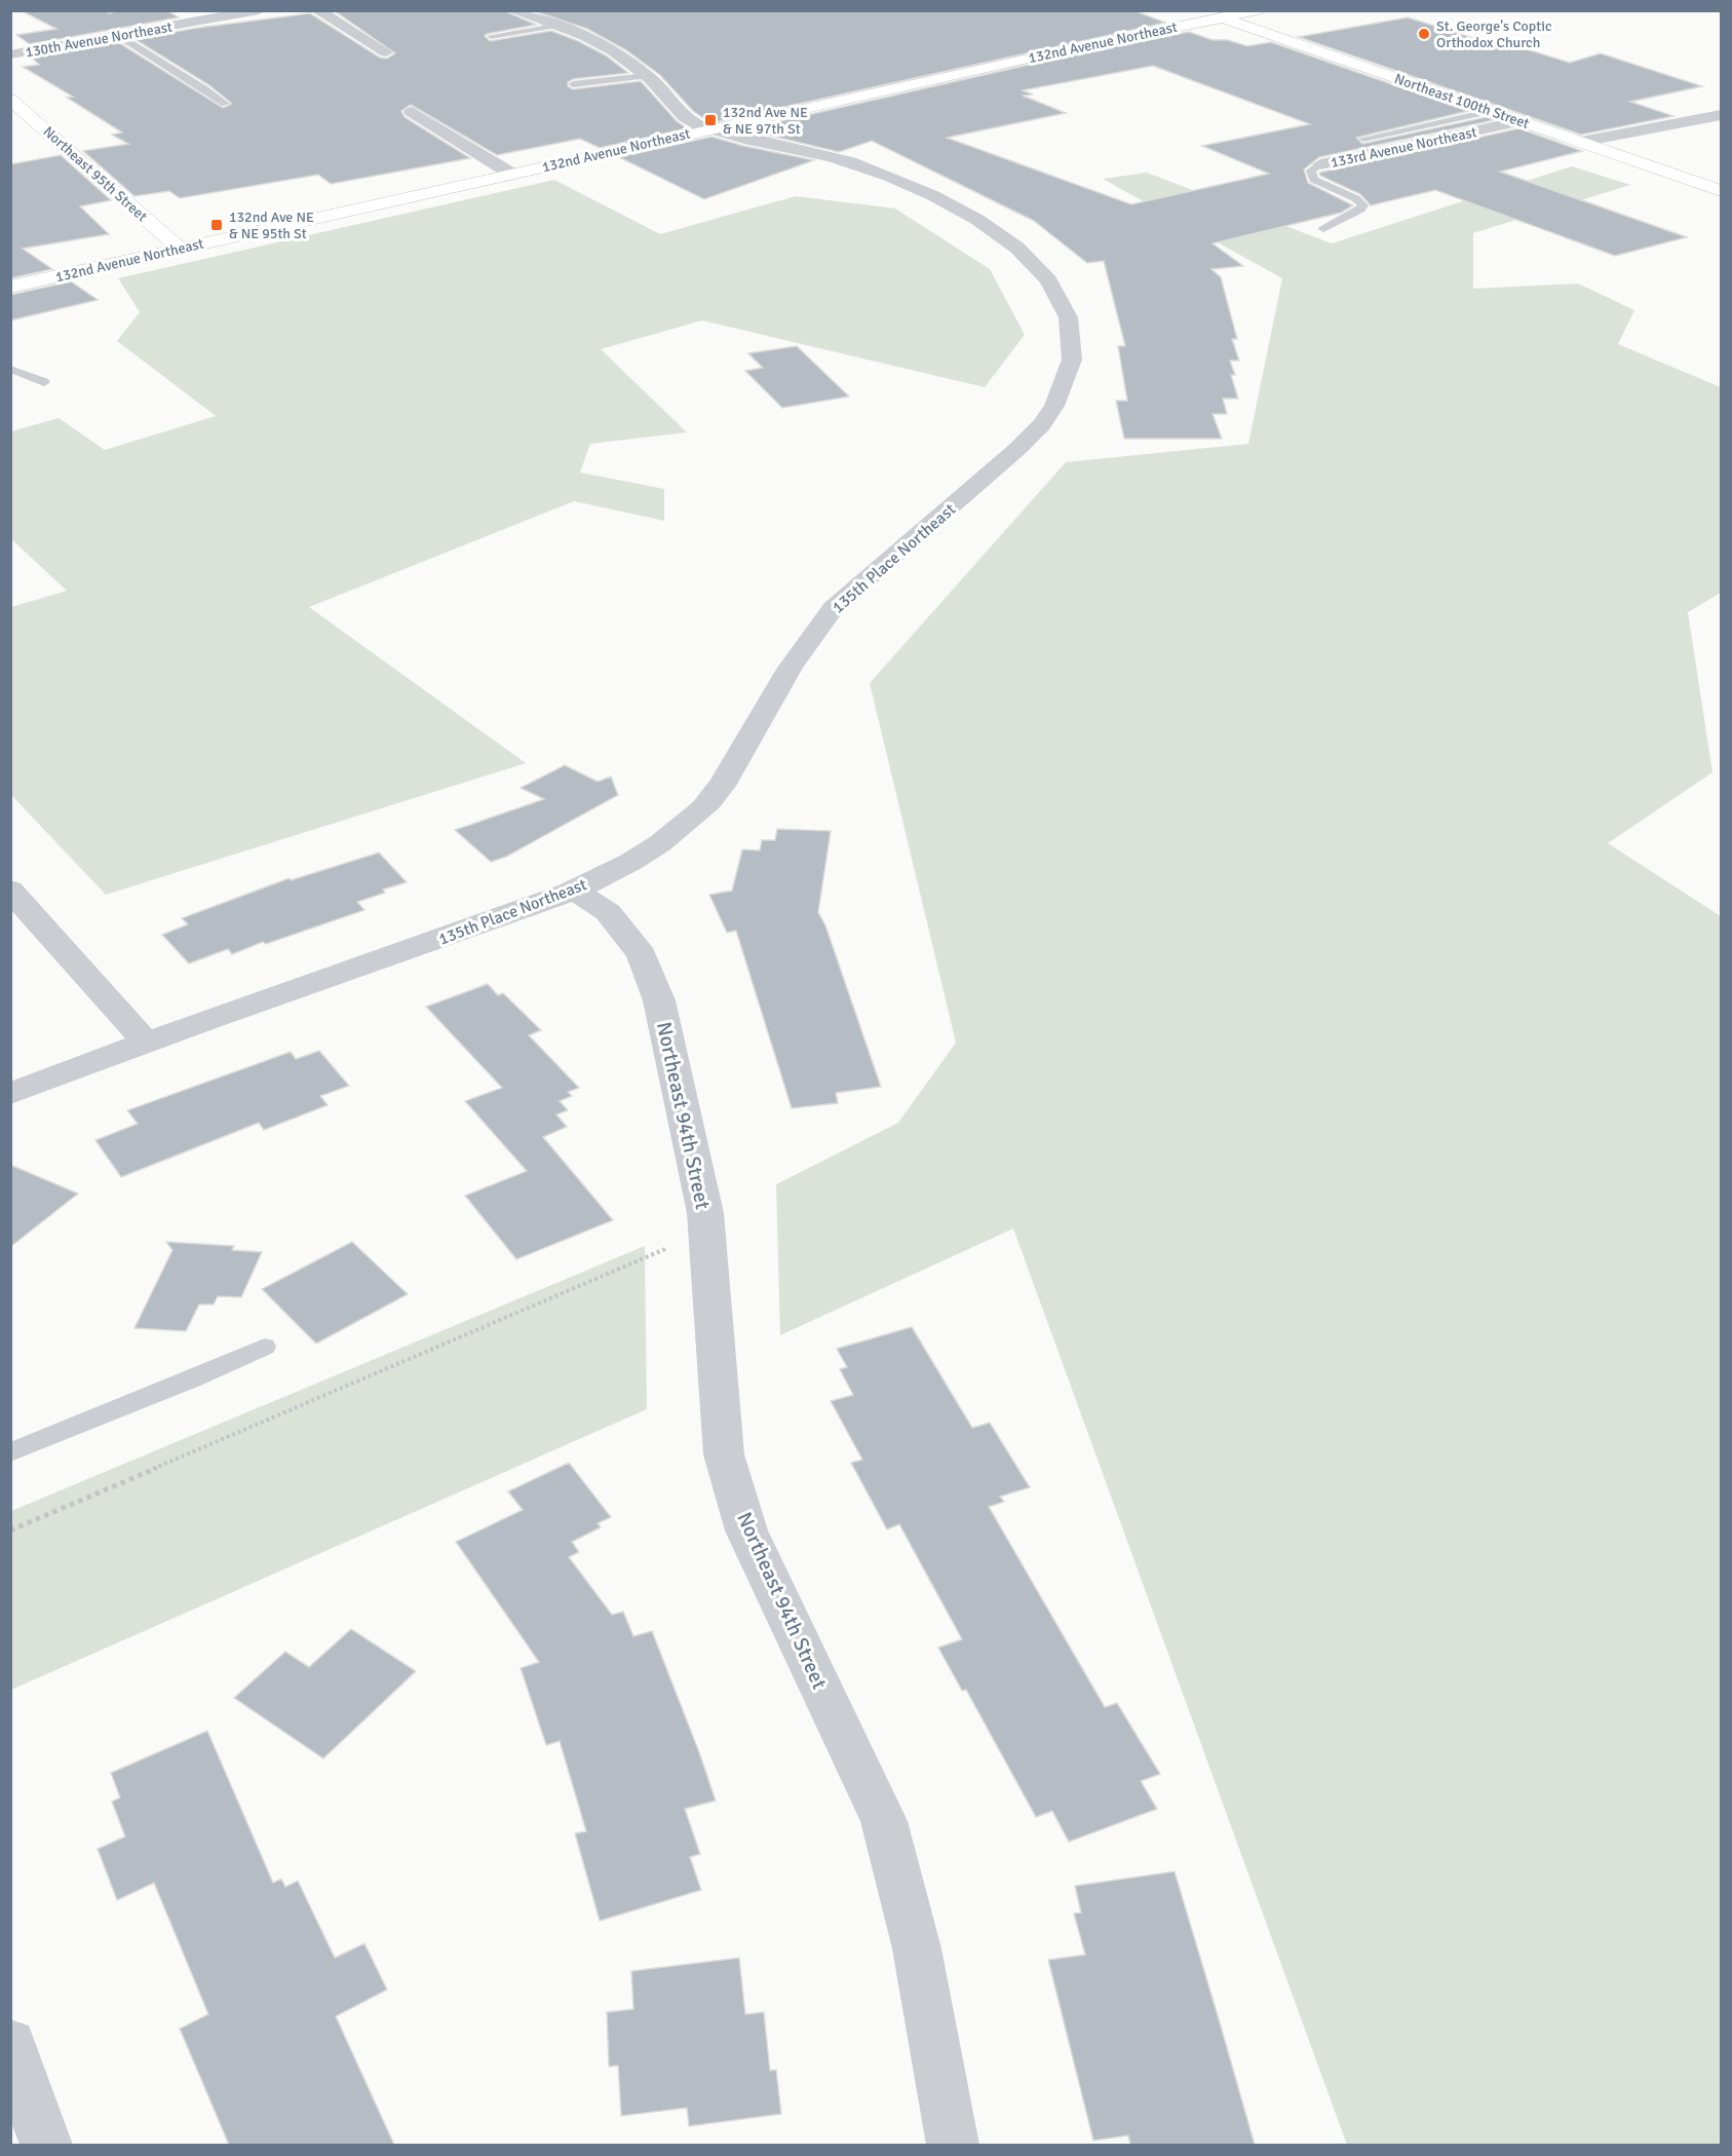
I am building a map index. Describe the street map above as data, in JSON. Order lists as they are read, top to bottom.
{
  "streets": {
    "street": [
      "130th Avenue Northeast",
      "132nd Avenue Northeast",
      "Northeast 100th Street",
      "133rd Avenue Northeast",
      "Northeast 95th Street",
      "135th Place Northeast",
      "Northeast 94th Street"
    ]
  },
  "crossings": [
    ["132nd Avenue Northeast", "Northeast 100th Street"],
    ["132nd Avenue Northeast", "Northeast 95th Street"],
    ["132nd Avenue Northeast", "135th Place Northeast"],
    ["Northeast 100th Street", "133rd Avenue Northeast"],
    ["135th Place Northeast", "Northeast 94th Street"]
  ],
  "places": {
    "other": ["St. George's Coptic Orthodox Church"],
    "transit": ["132nd Ave NE & NE 97th St", "132nd Ave NE & NE 95th St"]
  }
}
